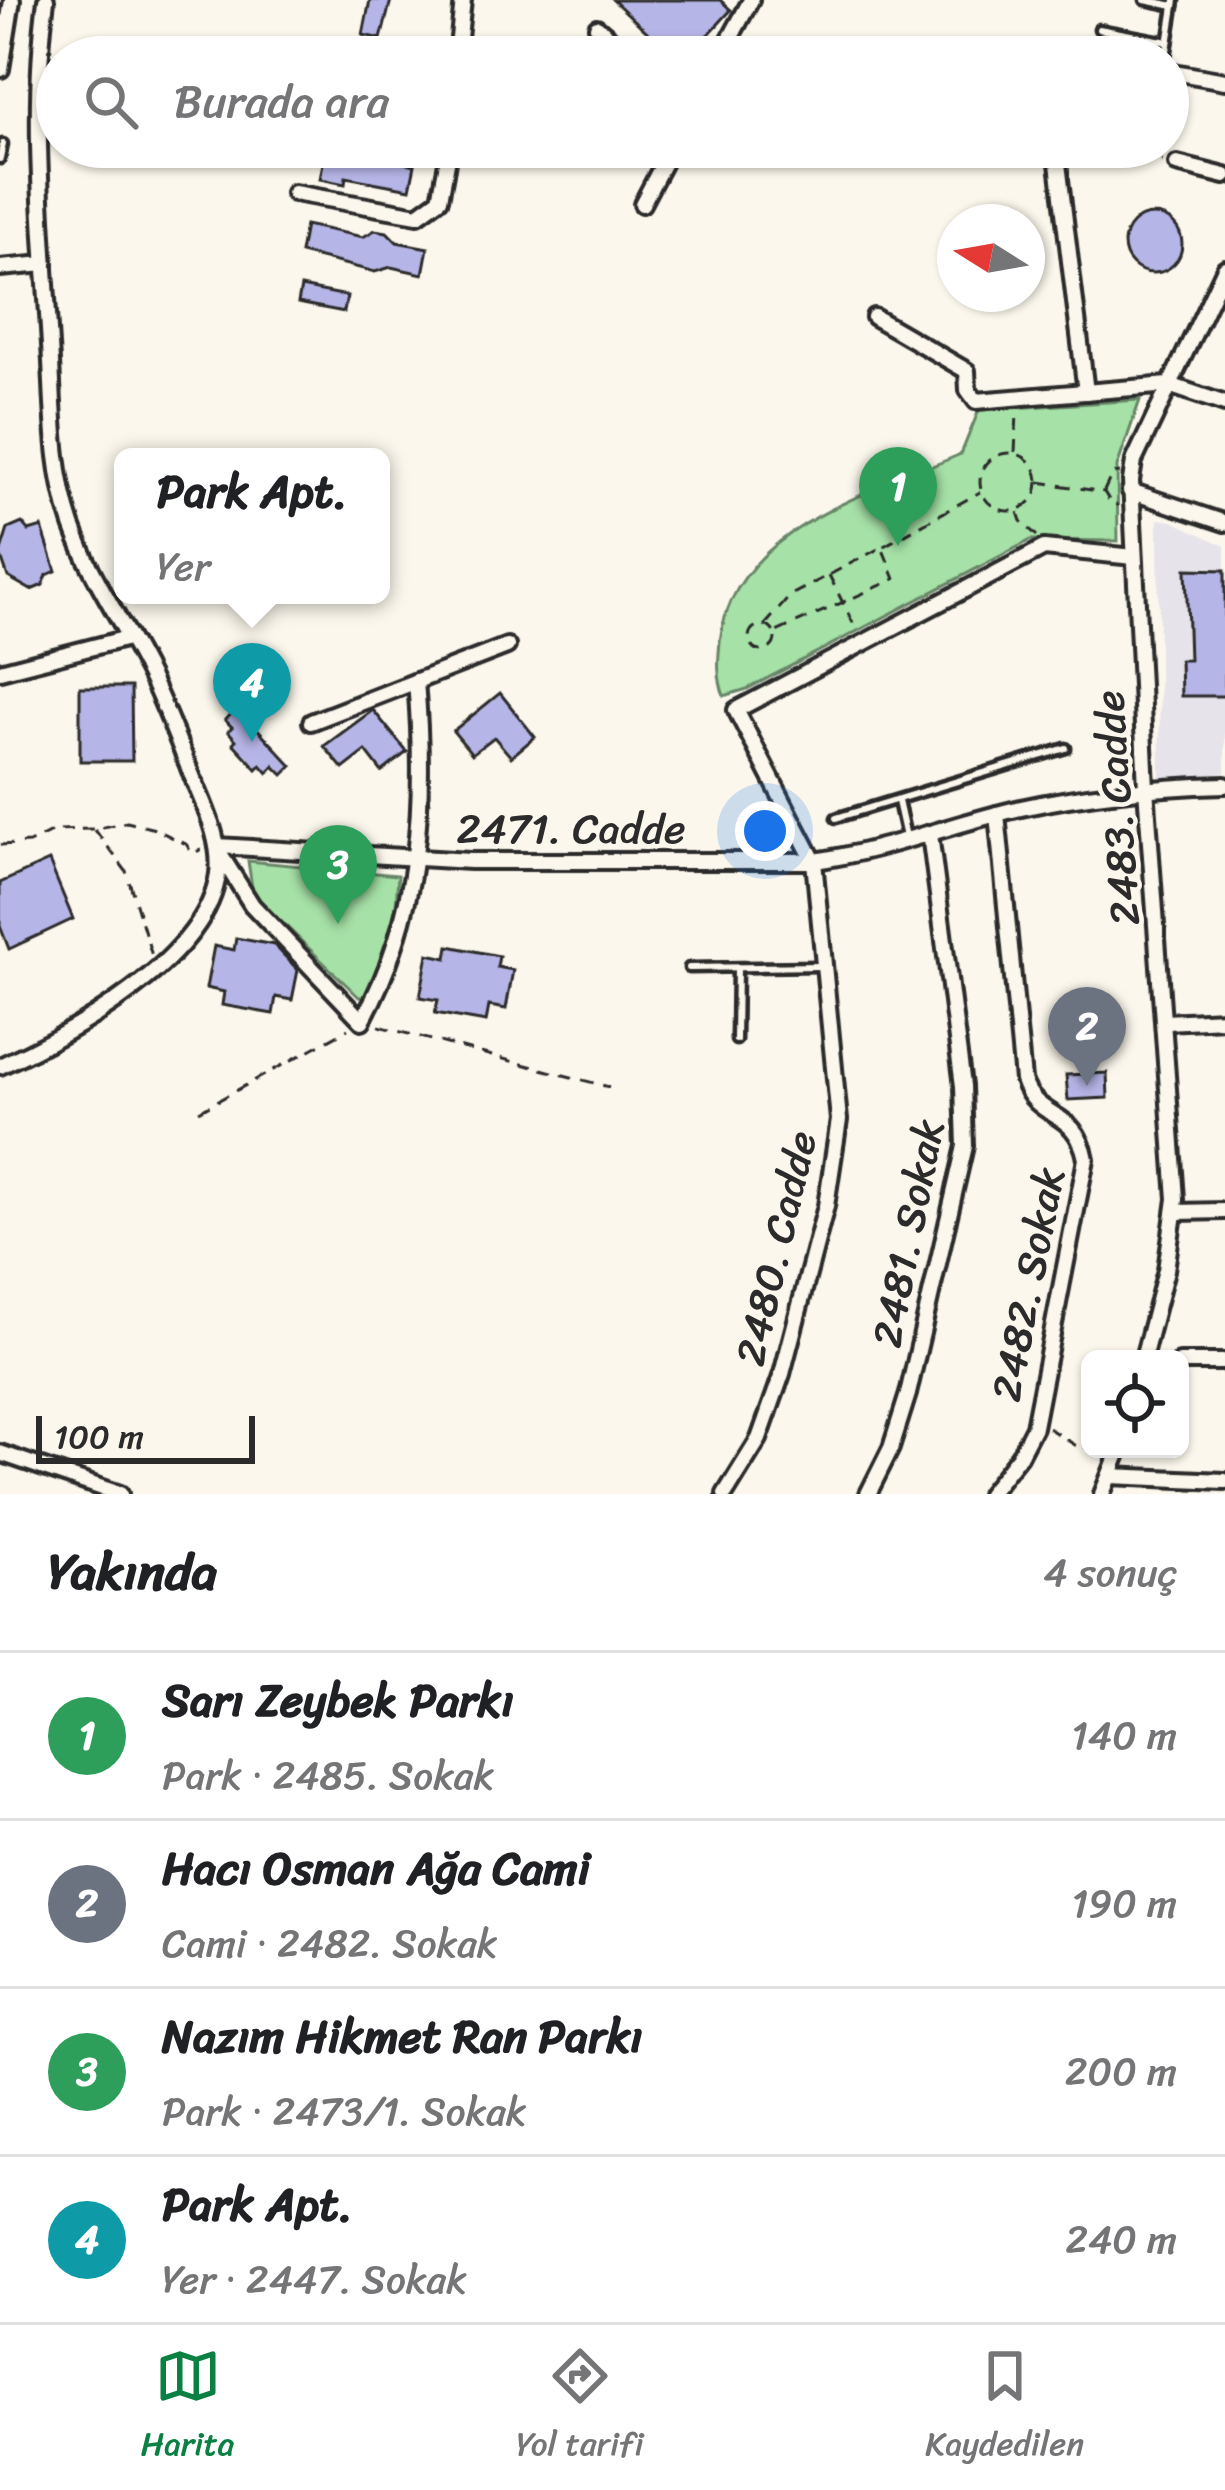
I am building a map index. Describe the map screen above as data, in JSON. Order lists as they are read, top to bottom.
{
  "streets": {
    "street": [
      "2483. Cadde",
      "2471. Cadde",
      "2481. Sokak",
      "2480. Cadde",
      "2482. Sokak"
    ]
  },
  "crossings": [
    ["2483. Cadde", "2471. Cadde"],
    ["2471. Cadde", "2481. Sokak"],
    ["2471. Cadde", "2480. Cadde"],
    ["2471. Cadde", "2482. Sokak"]
  ],
  "scale_bar": "100 m",
  "north": "left",
  "page": {
    "search": "Burada ara",
    "pins": [
      "1",
      "4",
      "3",
      "2"
    ],
    "popup": ["Park Apt.", "Yer"],
    "scale": "100 m",
    "heading": ["Yakında", "4 sonuç"],
    "list": [
      {
        "mark": "1",
        "name": "Sarı Zeybek Parkı",
        "note": "Park · 2485. Sokak",
        "value": "140 m"
      },
      {
        "mark": "2",
        "name": "Hacı Osman Ağa Cami",
        "note": "Cami · 2482. Sokak",
        "value": "190 m"
      },
      {
        "mark": "3",
        "name": "Nazım Hikmet Ran Parkı",
        "note": "Park · 2473/1. Sokak",
        "value": "200 m"
      },
      {
        "mark": "4",
        "name": "Park Apt.",
        "note": "Yer · 2447. Sokak",
        "value": "240 m"
      }
    ],
    "nav": ["Harita", "Yol tarifi", "Kaydedilen"]
  }
}
